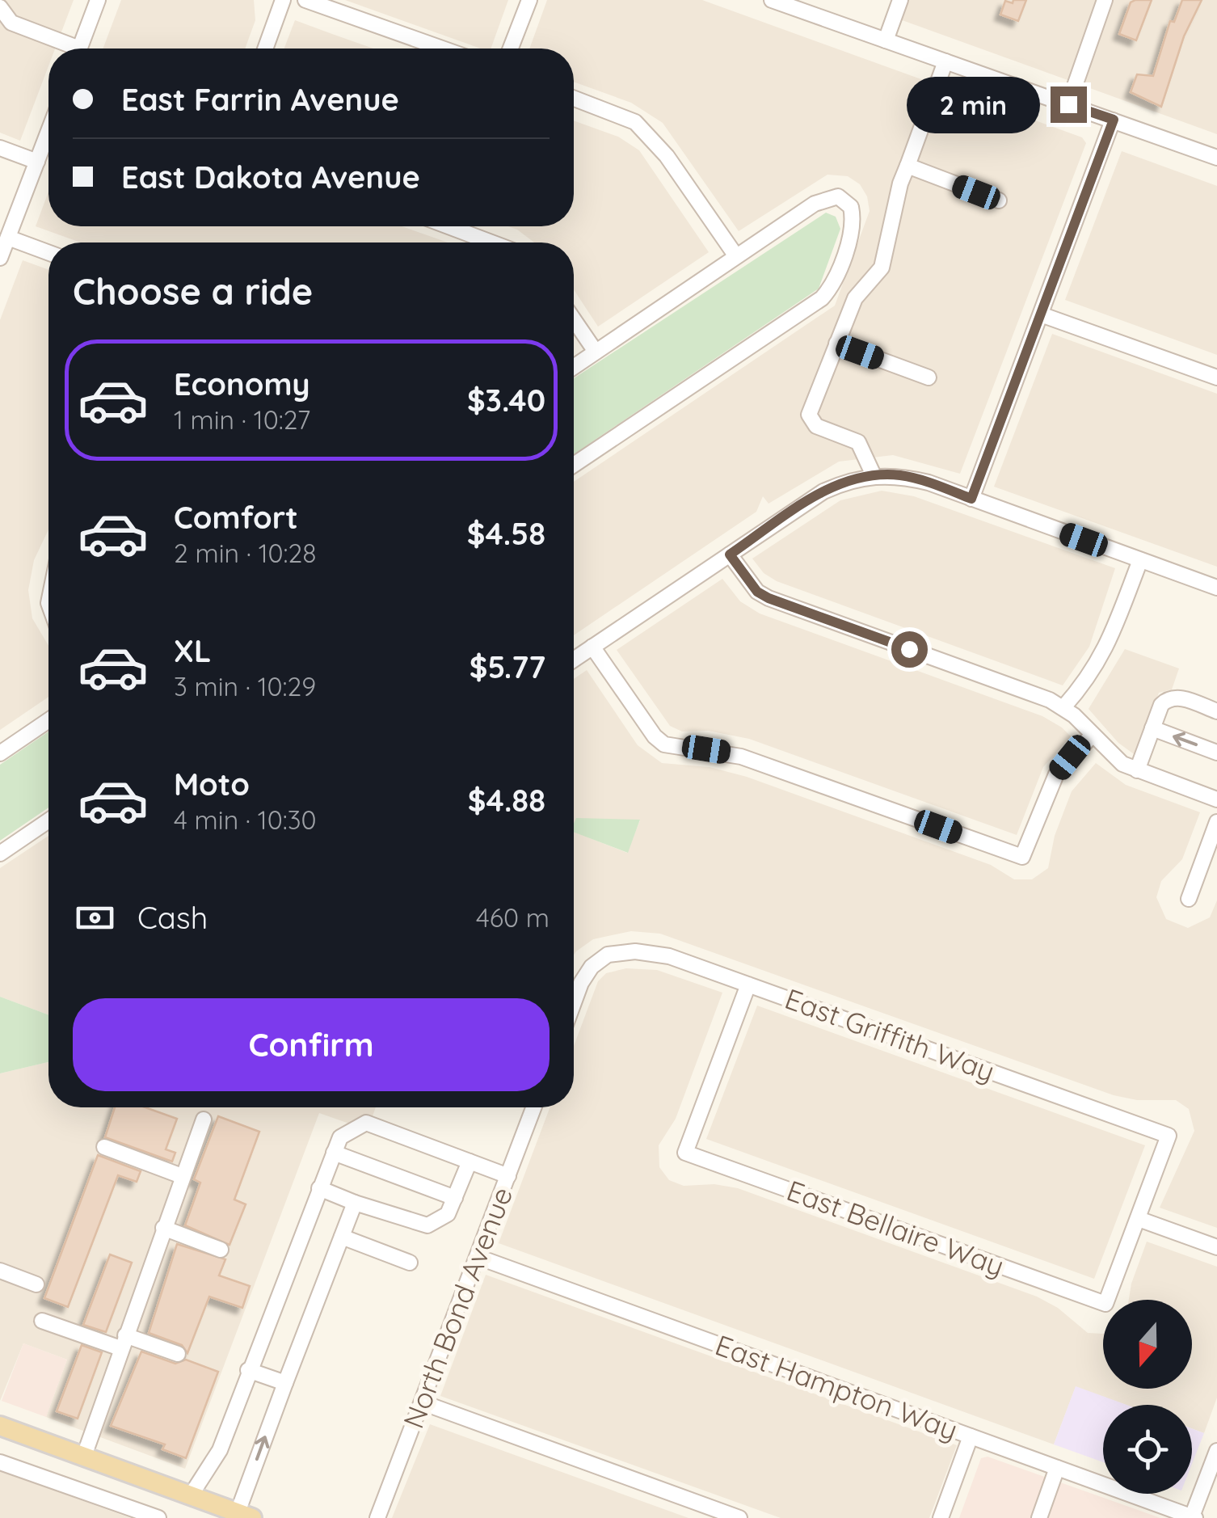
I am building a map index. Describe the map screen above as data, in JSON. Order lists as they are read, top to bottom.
{
  "streets": {
    "street": [
      "East Griffith Way",
      "East Bellaire Way",
      "North Bond Avenue",
      "East Hampton Way"
    ]
  },
  "crossings": [
    ["East Griffith Way", "East Bellaire Way"],
    ["North Bond Avenue", "East Hampton Way"]
  ],
  "north": "bottom",
  "page": {
    "banner": ["East Farrin Avenue", "East Dakota Avenue"],
    "bubble": "2 min",
    "heading": "Choose a ride",
    "list": [
      {
        "name": "Economy",
        "note": "1 min · 10:27",
        "value": "$3.40"
      },
      {
        "name": "Comfort",
        "note": "2 min · 10:28",
        "value": "$4.58"
      },
      {
        "name": "XL",
        "note": "3 min · 10:29",
        "value": "$5.77"
      },
      {
        "name": "Moto",
        "note": "4 min · 10:30",
        "value": "$4.88"
      }
    ],
    "pay": ["Cash", "460 m"],
    "buttons": "Confirm"
  }
}
